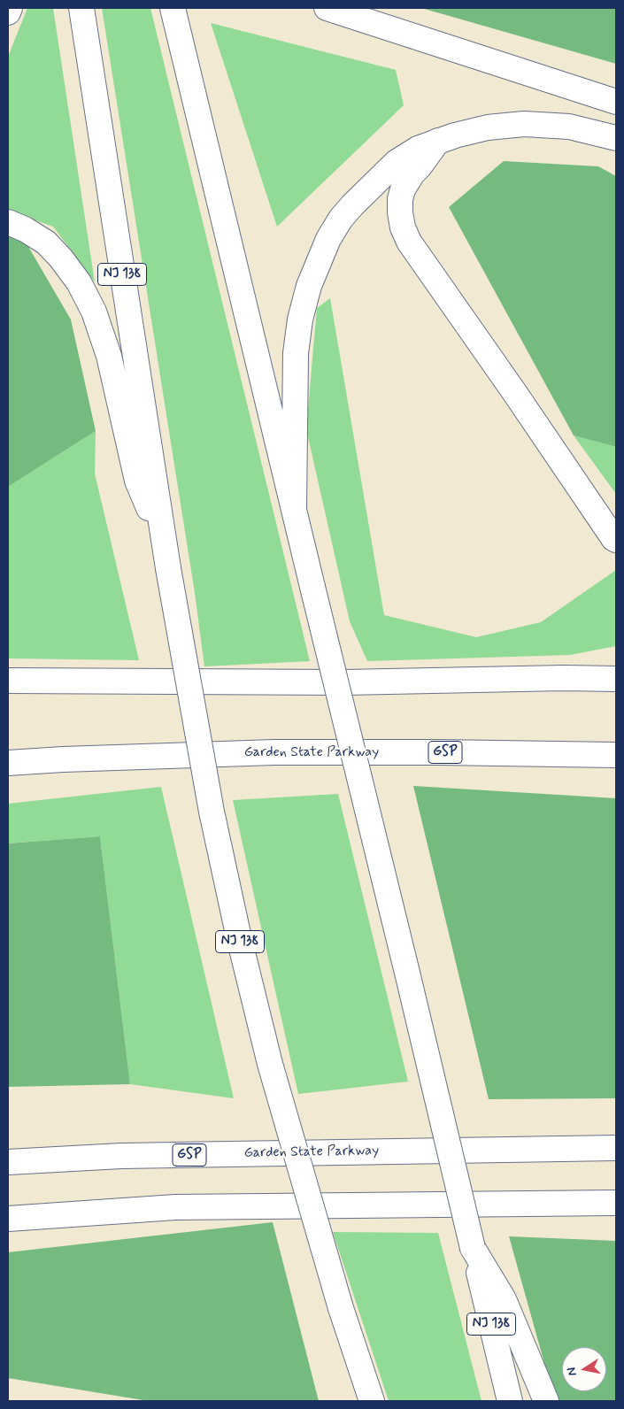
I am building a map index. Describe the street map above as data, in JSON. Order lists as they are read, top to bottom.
{
  "streets": {
    "main road": ["NJ 138", "GSP", "Garden State Parkway"]
  },
  "north": "left"
}
